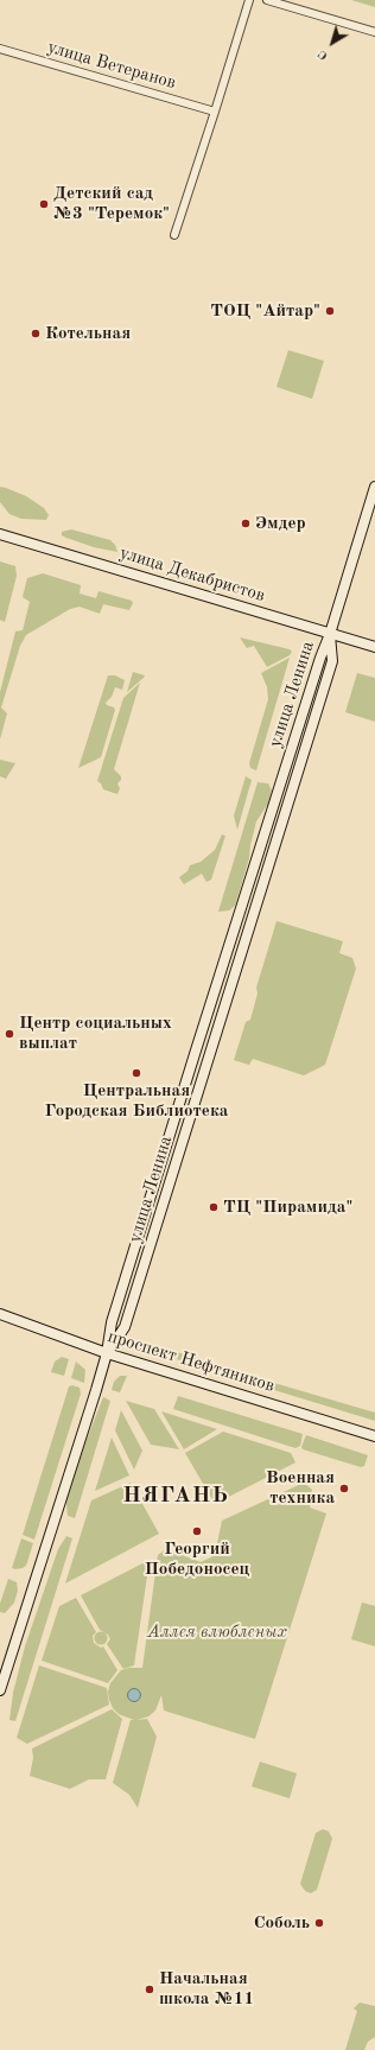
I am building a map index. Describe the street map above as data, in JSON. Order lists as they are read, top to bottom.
{
  "streets": {
    "main road": ["улица Декабристов", "улица Ленина", "проспект Нефтяников"],
    "street": ["улица Ветеранов"]
  },
  "crossings": [
    ["улица Декабристов", "улица Ленина"],
    ["улица Ленина", "проспект Нефтяников"]
  ],
  "districts": ["НЯГАНЬ"],
  "parks": ["Аллея влюбленых"],
  "places": [
    "Детский сад №3 \"Теремок\"",
    "ТОЦ \"Айтар\"",
    "Котельная",
    "Эмдер",
    "Центр социальных выплат",
    "Центральная Городская Библиотека",
    "ТЦ \"Пирамида\"",
    "Военная техника",
    "Георгий Победоносец",
    "Соболь",
    "Начальная школа №11"
  ],
  "north": "bottom left"
}
